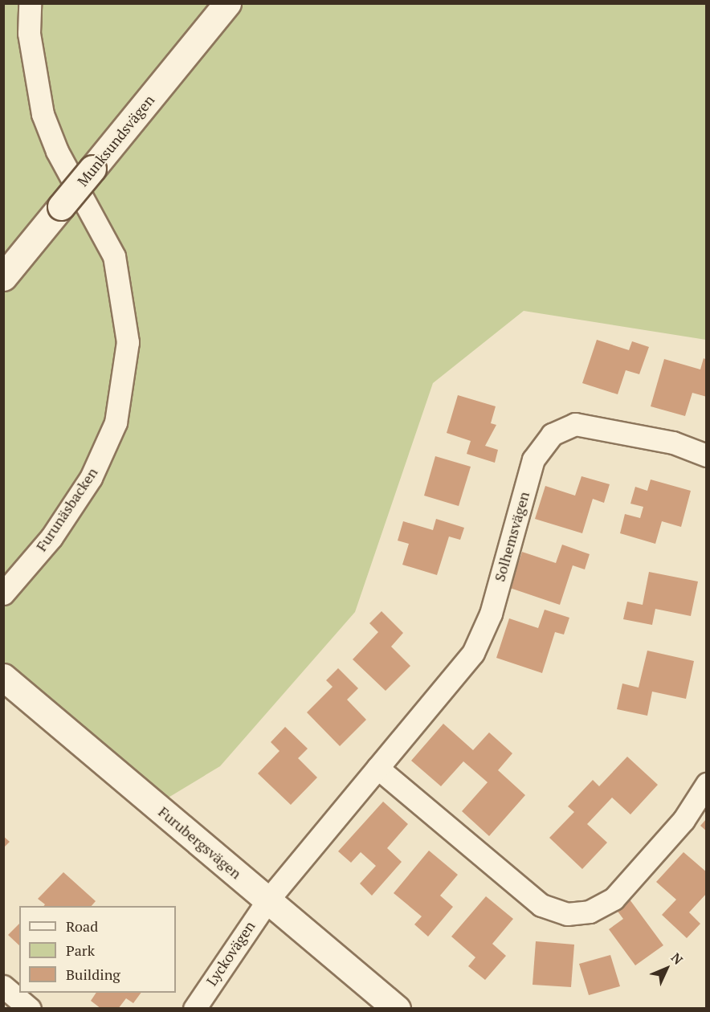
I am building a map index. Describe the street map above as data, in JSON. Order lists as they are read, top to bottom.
{
  "streets": {
    "street": [
      "Munksundsvägen",
      "Furunäsbacken",
      "Solhemsvägen",
      "Furubergsvägen",
      "Lyckovägen"
    ]
  },
  "crossings": [
    ["Solhemsvägen", "Furubergsvägen"],
    ["Solhemsvägen", "Lyckovägen"],
    ["Furubergsvägen", "Lyckovägen"]
  ],
  "legend": ["Road", "Park", "Building"],
  "north": "top right"
}
